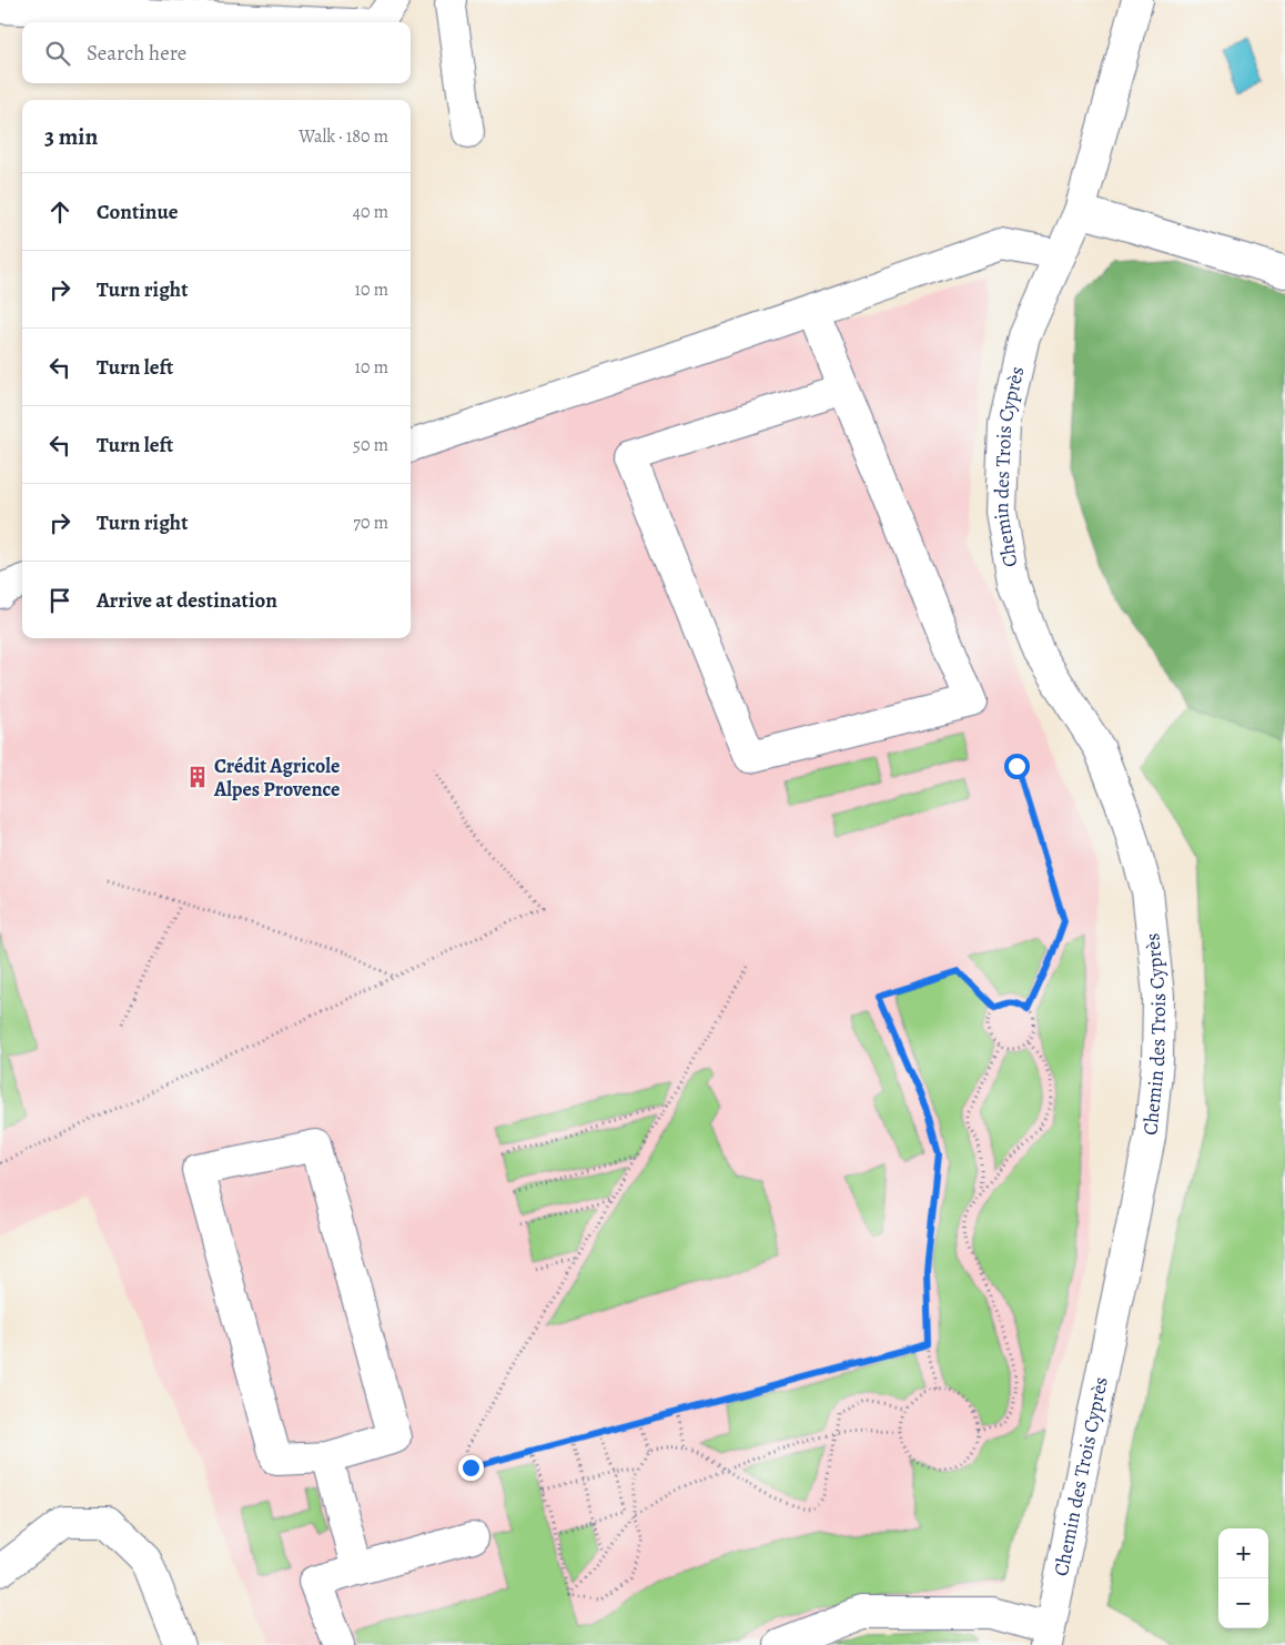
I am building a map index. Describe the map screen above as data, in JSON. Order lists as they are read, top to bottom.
{
  "streets": {
    "street": ["Chemin des Trois Cyprès"]
  },
  "places": {
    "building": ["Crédit Agricole Alpes Provence"]
  },
  "page": {
    "search": "Search here",
    "heading": ["3 min", "Walk · 180 m"],
    "list": [
      ["Continue", "40 m"],
      ["Turn right", "10 m"],
      ["Turn left", "10 m"],
      ["Turn left", "50 m"],
      ["Turn right", "70 m"],
      "Arrive at destination"
    ],
    "map_buttons": ["+", "−"]
  }
}
